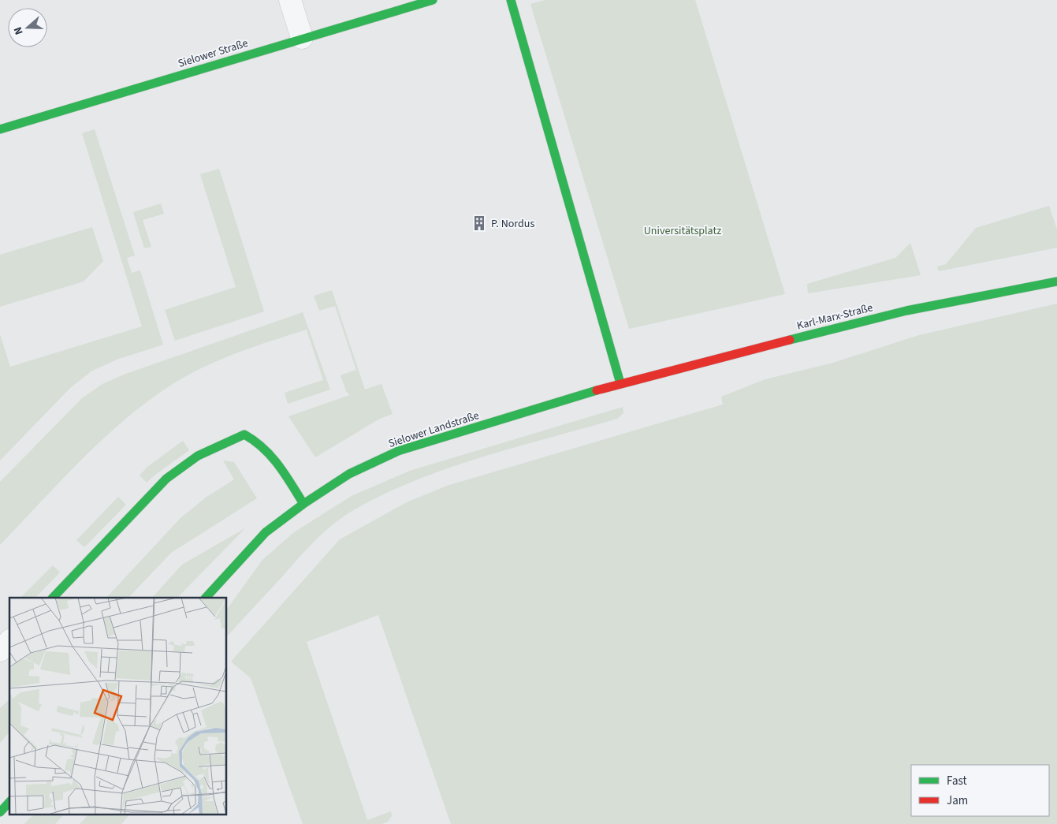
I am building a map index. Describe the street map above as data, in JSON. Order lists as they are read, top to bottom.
{
  "streets": {
    "street": ["Sielower Straße", "Karl-Marx-Straße", "Sielower Landstraße"]
  },
  "crossings": [
    ["Karl-Marx-Straße", "Sielower Landstraße"]
  ],
  "parks": ["Universitätsplatz"],
  "places": {
    "building": ["P. Nordus"]
  },
  "legend": ["Fast", "Jam"],
  "north": "left"
}
